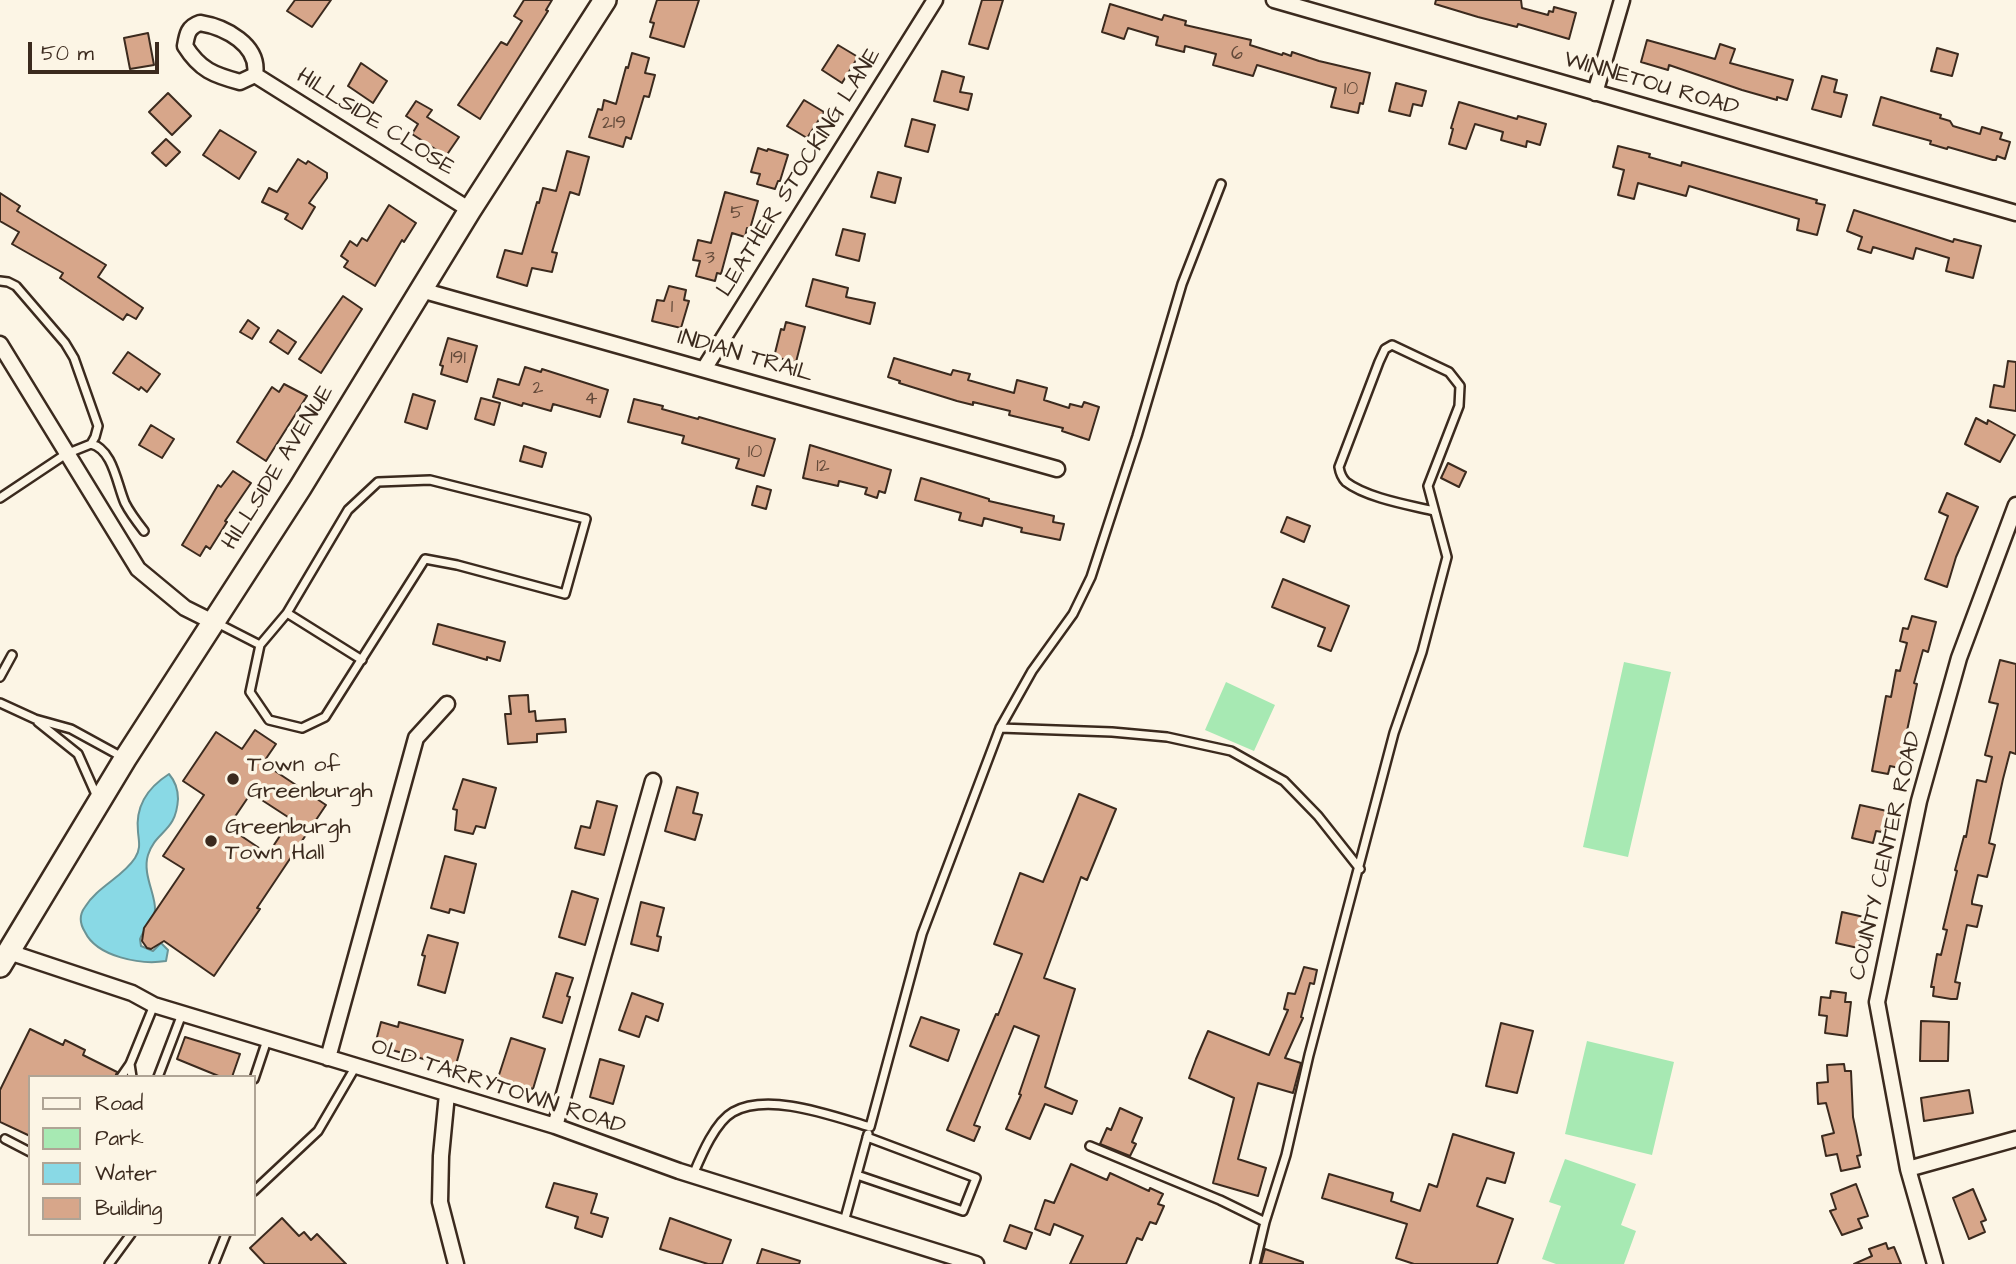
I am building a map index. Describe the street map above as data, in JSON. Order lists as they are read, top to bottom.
{
  "streets": {
    "main road": ["HILLSIDE AVENUE"],
    "street": [
      "WINNETOU ROAD",
      "HILLSIDE CLOSE",
      "LEATHER STOCKING LANE",
      "INDIAN TRAIL",
      "COUNTY CENTER ROAD",
      "OLD TARRYTOWN ROAD"
    ]
  },
  "crossings": [
    ["HILLSIDE CLOSE", "HILLSIDE AVENUE"],
    ["LEATHER STOCKING LANE", "INDIAN TRAIL"],
    ["INDIAN TRAIL", "HILLSIDE AVENUE"],
    ["HILLSIDE AVENUE", "OLD TARRYTOWN ROAD"]
  ],
  "places": ["Town of Greenburgh", "Greenburgh Town Hall"],
  "house_numbers": [
    "6",
    "10",
    "219",
    "5",
    "3",
    "1",
    "191",
    "2",
    "4",
    "10",
    "12"
  ],
  "legend": [
    "Road",
    "Park",
    "Water",
    "Building"
  ],
  "scale_bar": "50 m"
}
